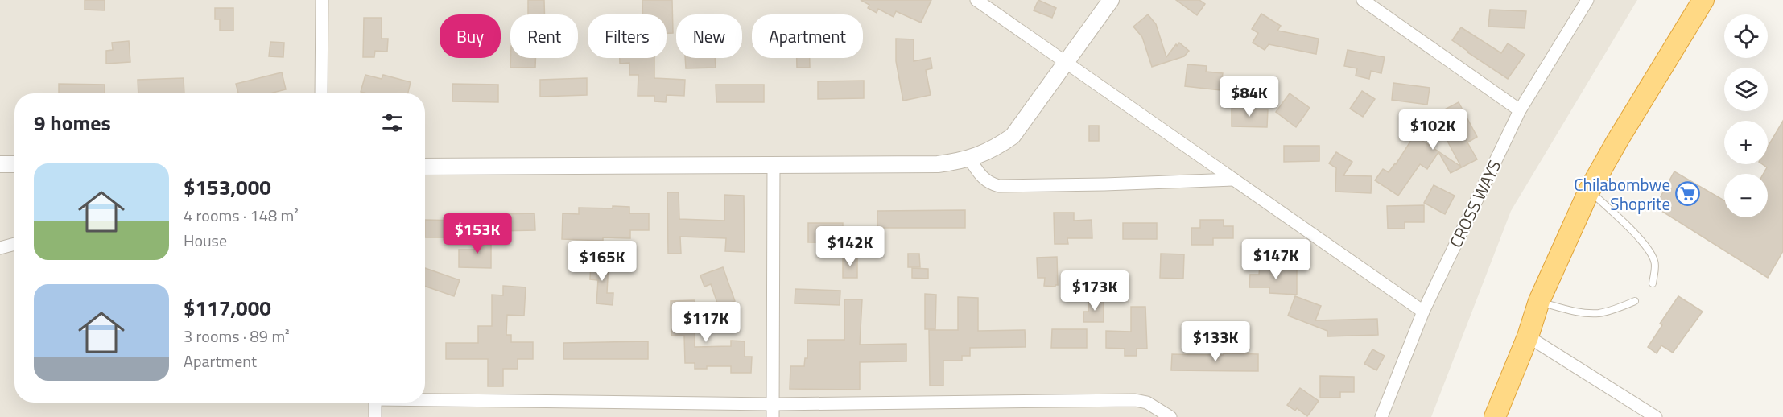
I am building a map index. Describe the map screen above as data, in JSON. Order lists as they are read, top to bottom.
{
  "streets": {
    "street": ["CROSS WAYS"]
  },
  "places": {
    "supermarket": ["Chilabombwe Shoprite"]
  },
  "page": {
    "map_buttons": ["+", "−"],
    "chip": [
      "Buy",
      "Rent",
      "Filters",
      "New",
      "Apartment"
    ],
    "price": [
      "$84K",
      "$102K",
      "$153K",
      "$142K",
      "$147K",
      "$165K",
      "$173K",
      "$117K",
      "$133K"
    ],
    "heading": "9 homes",
    "list": [
      {
        "name": "$153,000",
        "note": "4 rooms · 148 m² · House"
      },
      {
        "name": "$117,000",
        "note": "3 rooms · 89 m² · Apartment"
      }
    ]
  }
}
